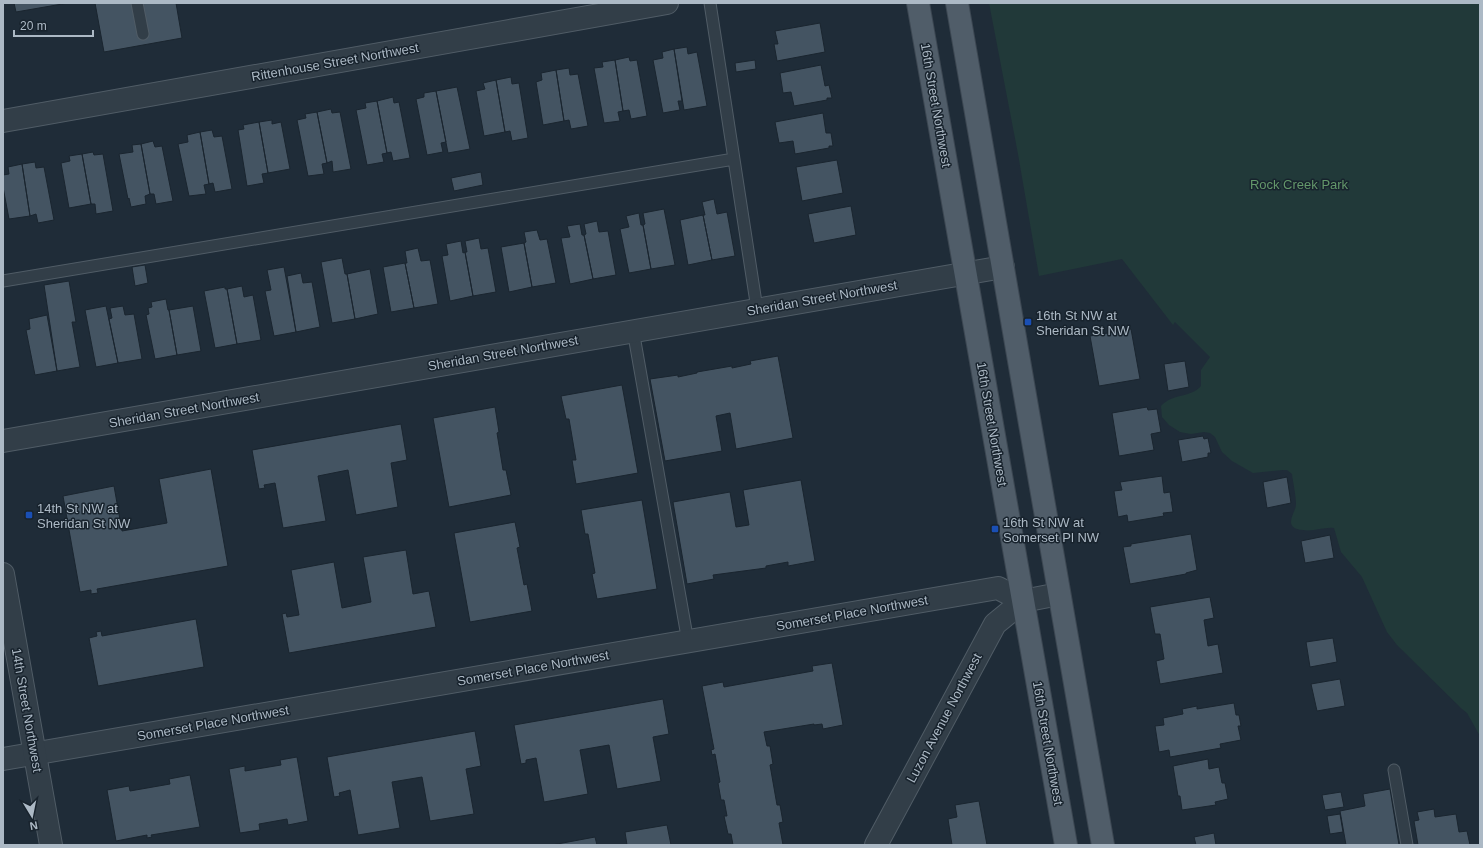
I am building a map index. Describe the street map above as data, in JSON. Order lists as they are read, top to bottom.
{
  "streets": {
    "main road": ["16th Street Northwest"],
    "street": [
      "Rittenhouse Street Northwest",
      "Sheridan Street Northwest",
      "Somerset Place Northwest",
      "14th Street Northwest",
      "Luzon Avenue Northwest"
    ]
  },
  "crossings": [
    ["16th Street Northwest", "Sheridan Street Northwest"],
    ["16th Street Northwest", "Somerset Place Northwest"],
    ["16th Street Northwest", "Luzon Avenue Northwest"],
    ["Somerset Place Northwest", "14th Street Northwest"],
    ["Somerset Place Northwest", "Luzon Avenue Northwest"]
  ],
  "parks": ["Rock Creek Park"],
  "places": {
    "transit": ["16th St NW at Sheridan St NW", "14th St NW at Sheridan St NW", "16th St NW at Somerset Pl NW"]
  },
  "scale_bar": "20 m",
  "north": "bottom"
}
